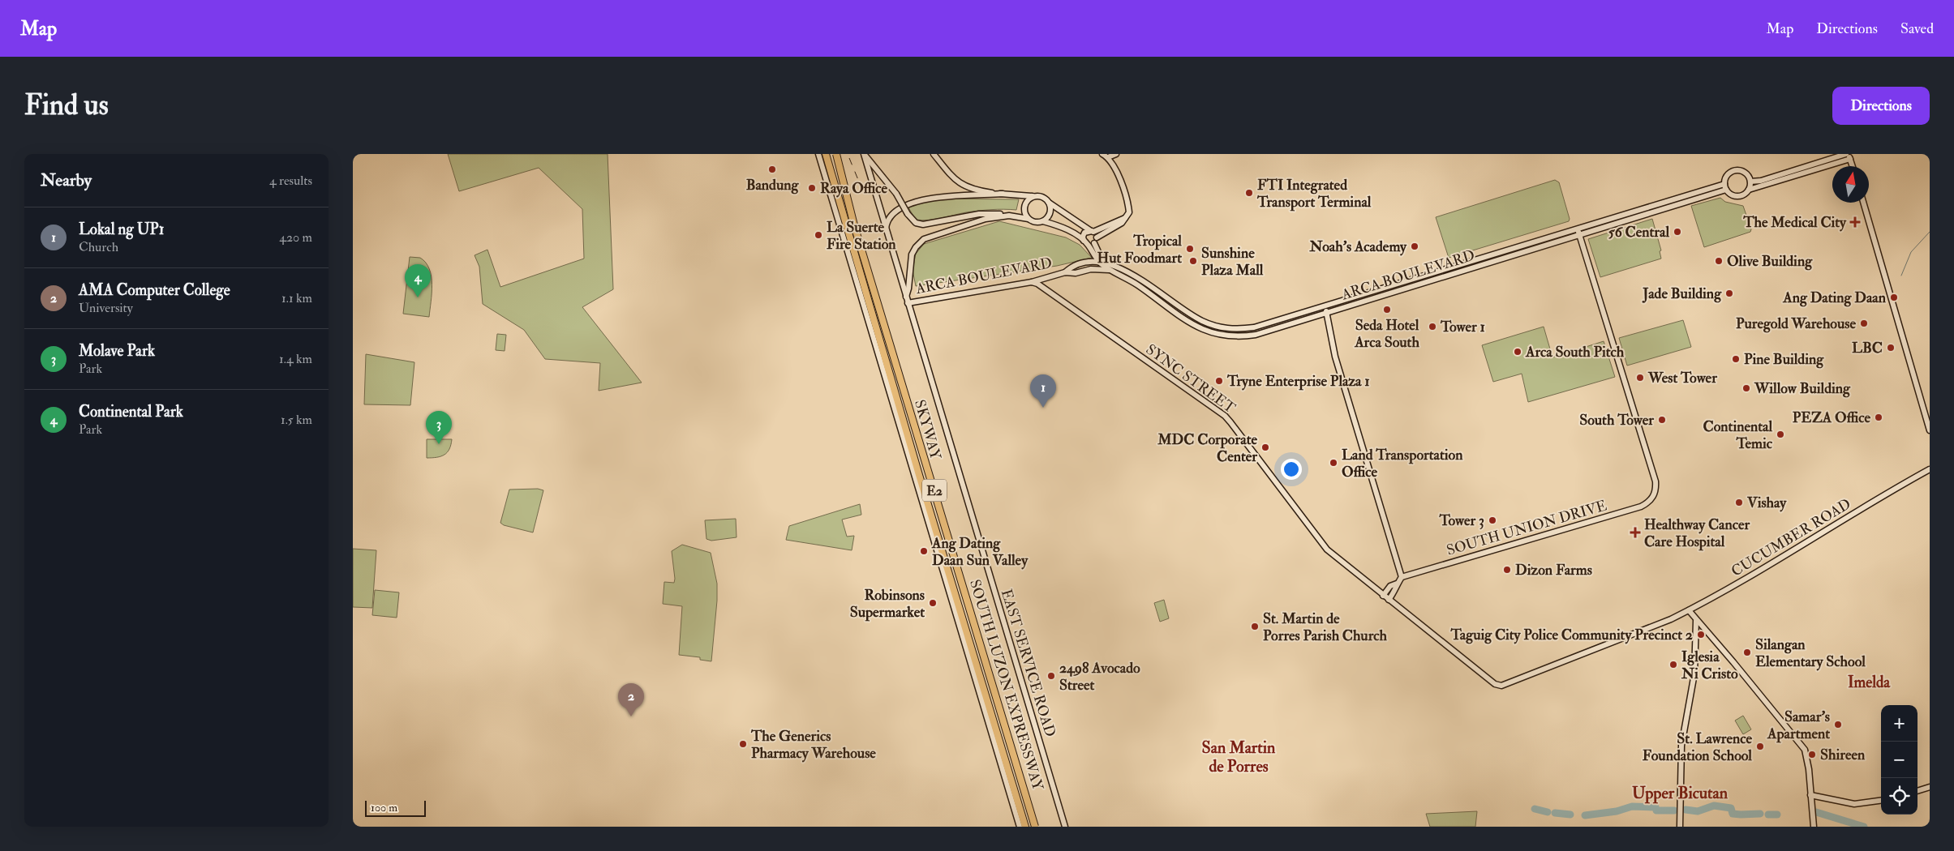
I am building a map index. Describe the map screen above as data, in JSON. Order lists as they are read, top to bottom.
{
  "streets": {
    "highway": ["SKYWAY", "E2", "SOUTH LUZON EXPRESSWAY"],
    "street": [
      "ARCA BOULEVARD",
      "SYNC STREET",
      "SOUTH UNION DRIVE",
      "CUCUMBER ROAD",
      "EAST SERVICE ROAD"
    ]
  },
  "crossings": [
    ["ARCA BOULEVARD", "SOUTH UNION DRIVE"],
    ["ARCA BOULEVARD", "EAST SERVICE ROAD"],
    ["SYNC STREET", "CUCUMBER ROAD"],
    ["SKYWAY", "SOUTH LUZON EXPRESSWAY"]
  ],
  "districts": ["Imelda", "San Martin de Porres", "Upper Bicutan"],
  "places": {
    "other": [
      "Bandung",
      "Raya Office",
      "FTI Integrated Transport Terminal",
      "56 Central",
      "La Suerte Fire Station",
      "Noah's Academy",
      "Tropical Hut Foodmart",
      "Sunshine Plaza Mall",
      "Olive Building",
      "Jade Building",
      "Ang Dating Daan",
      "Seda Hotel Arca South",
      "Puregold Warehouse",
      "Tower 1",
      "LBC",
      "Arca South Pitch",
      "Pine Building",
      "West Tower",
      "Tryne Enterprise Plaza 1",
      "Willow Building",
      "PEZA Office",
      "South Tower",
      "Continental Temic",
      "MDC Corporate Center",
      "Land Transportation Office",
      "Vishay",
      "Tower 3",
      "Ang Dating Daan Sun Valley",
      "Dizon Farms",
      "Robinsons Supermarket",
      "St. Martin de Porres Parish Church",
      "Taguig City Police Community Precinct 2",
      "Silangan Elementary School",
      "Iglesia Ni Cristo",
      "2498 Avocado Street",
      "Samar's Apartment",
      "The Generics Pharmacy Warehouse",
      "St. Lawrence Foundation School",
      "Shireen"
    ],
    "health": ["The Medical City", "Healthway Cancer Care Hospital"]
  },
  "scale_bar": "100 m",
  "north": "top",
  "page": {
    "header": "Map",
    "nav": ["Map", "Directions", "Saved"],
    "buttons": "Directions",
    "title": "Find us",
    "heading": ["Nearby", "4 results"],
    "list": [
      {
        "mark": "1",
        "name": "Lokal ng UP1",
        "note": "Church",
        "value": "420 m"
      },
      {
        "mark": "2",
        "name": "AMA Computer College",
        "note": "University",
        "value": "1.1 km"
      },
      {
        "mark": "3",
        "name": "Molave Park",
        "note": "Park",
        "value": "1.4 km"
      },
      {
        "mark": "4",
        "name": "Continental Park",
        "note": "Park",
        "value": "1.5 km"
      }
    ],
    "pins": [
      "4",
      "1",
      "3",
      "2"
    ],
    "map_buttons": ["+", "−"],
    "scale": "100 m"
  }
}
